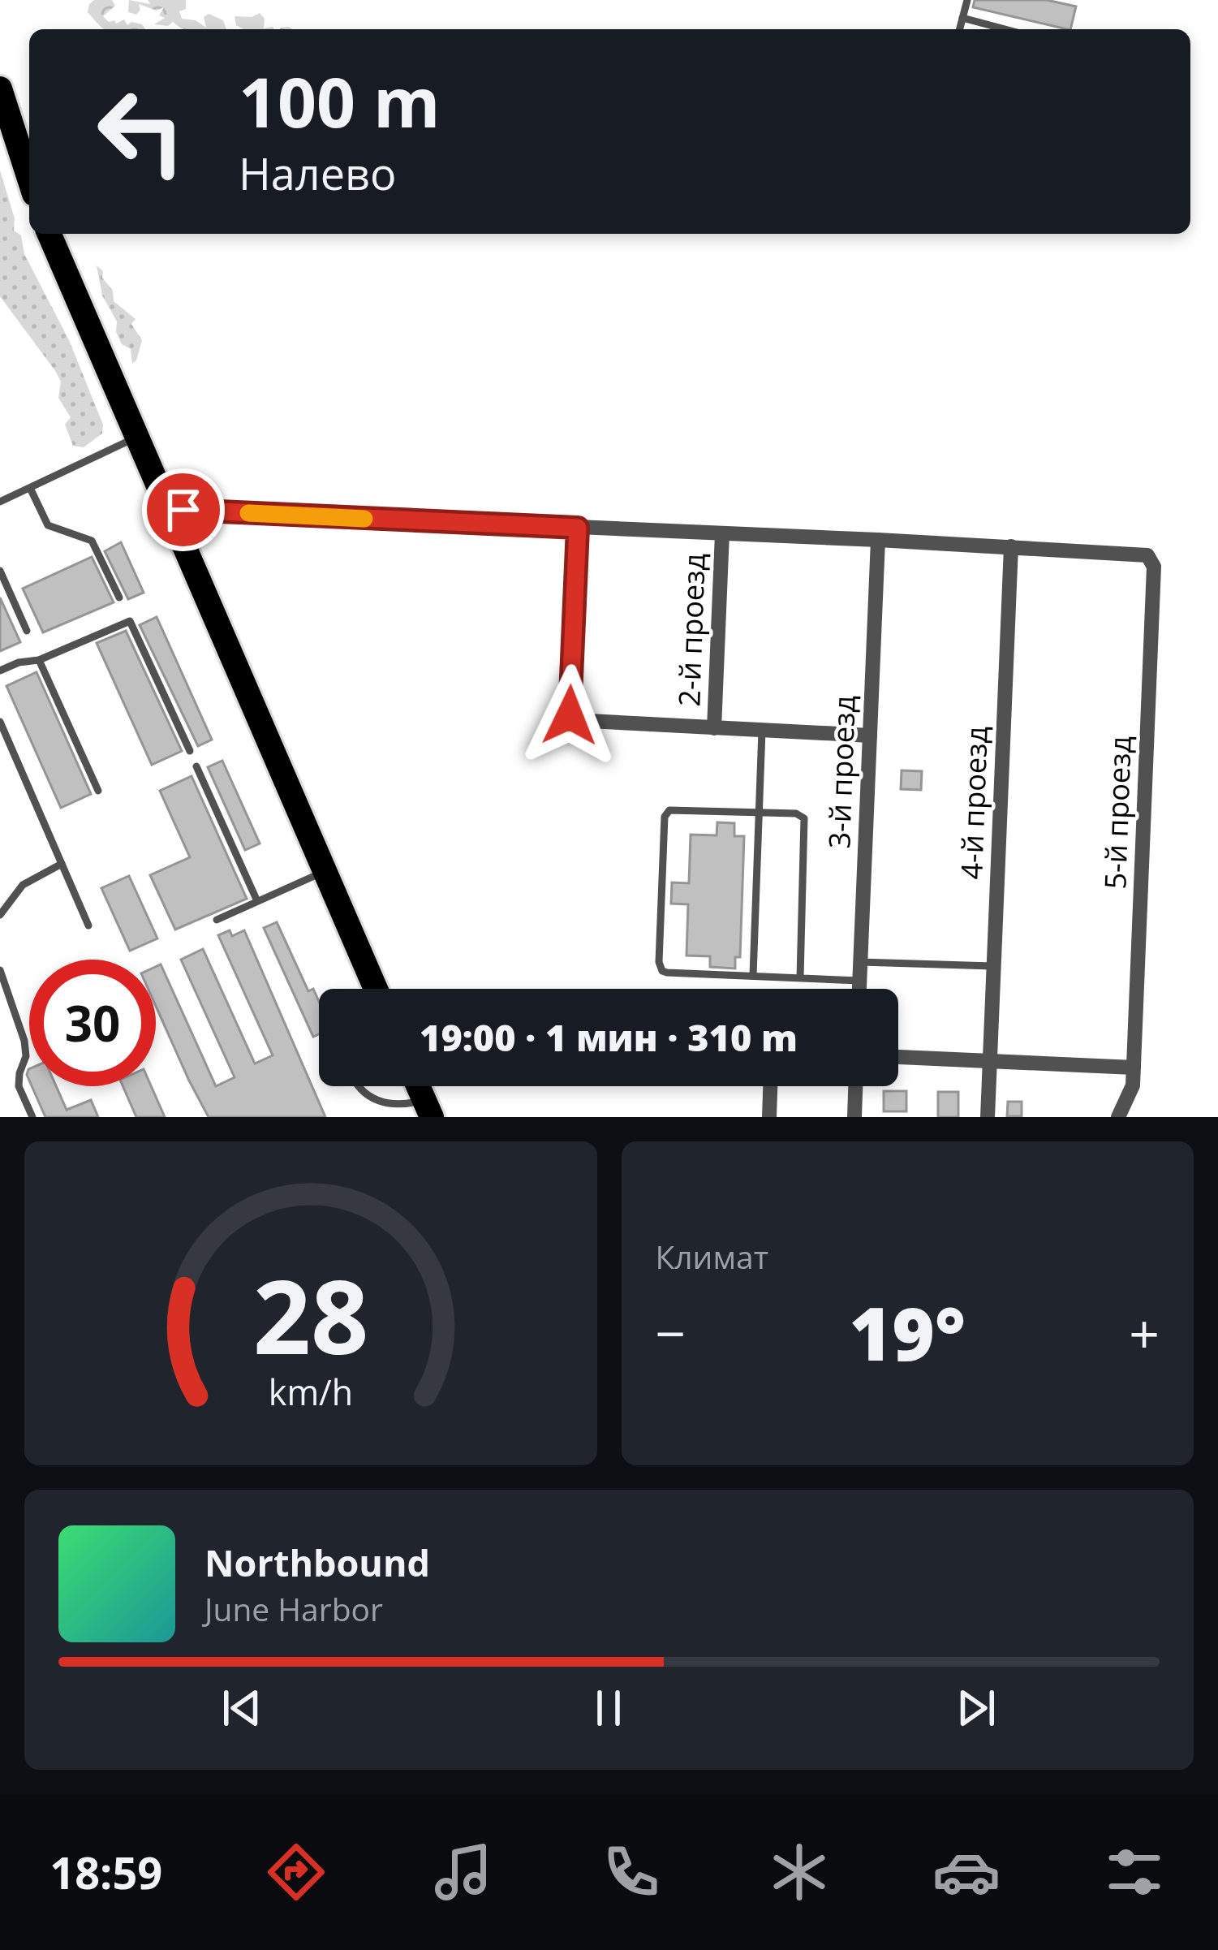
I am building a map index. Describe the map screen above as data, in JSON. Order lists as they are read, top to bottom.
{
  "streets": {
    "street": [
      "2-й проезд",
      "3-й проезд",
      "4-й проезд",
      "5-й проезд"
    ]
  },
  "crossings": [
    ["4-й проезд", "5-й проезд"]
  ],
  "page": {
    "turn": ["100 m", "Налево"],
    "limit": "30",
    "trip": "19:00 · 1 мин · 310 m",
    "tile": "Климат",
    "heat": ["−", "19°", "+"],
    "song": ["Northbound", "June Harbor"],
    "tabs": "18:59",
    "gauge": ["28", "km/h"]
  }
}
